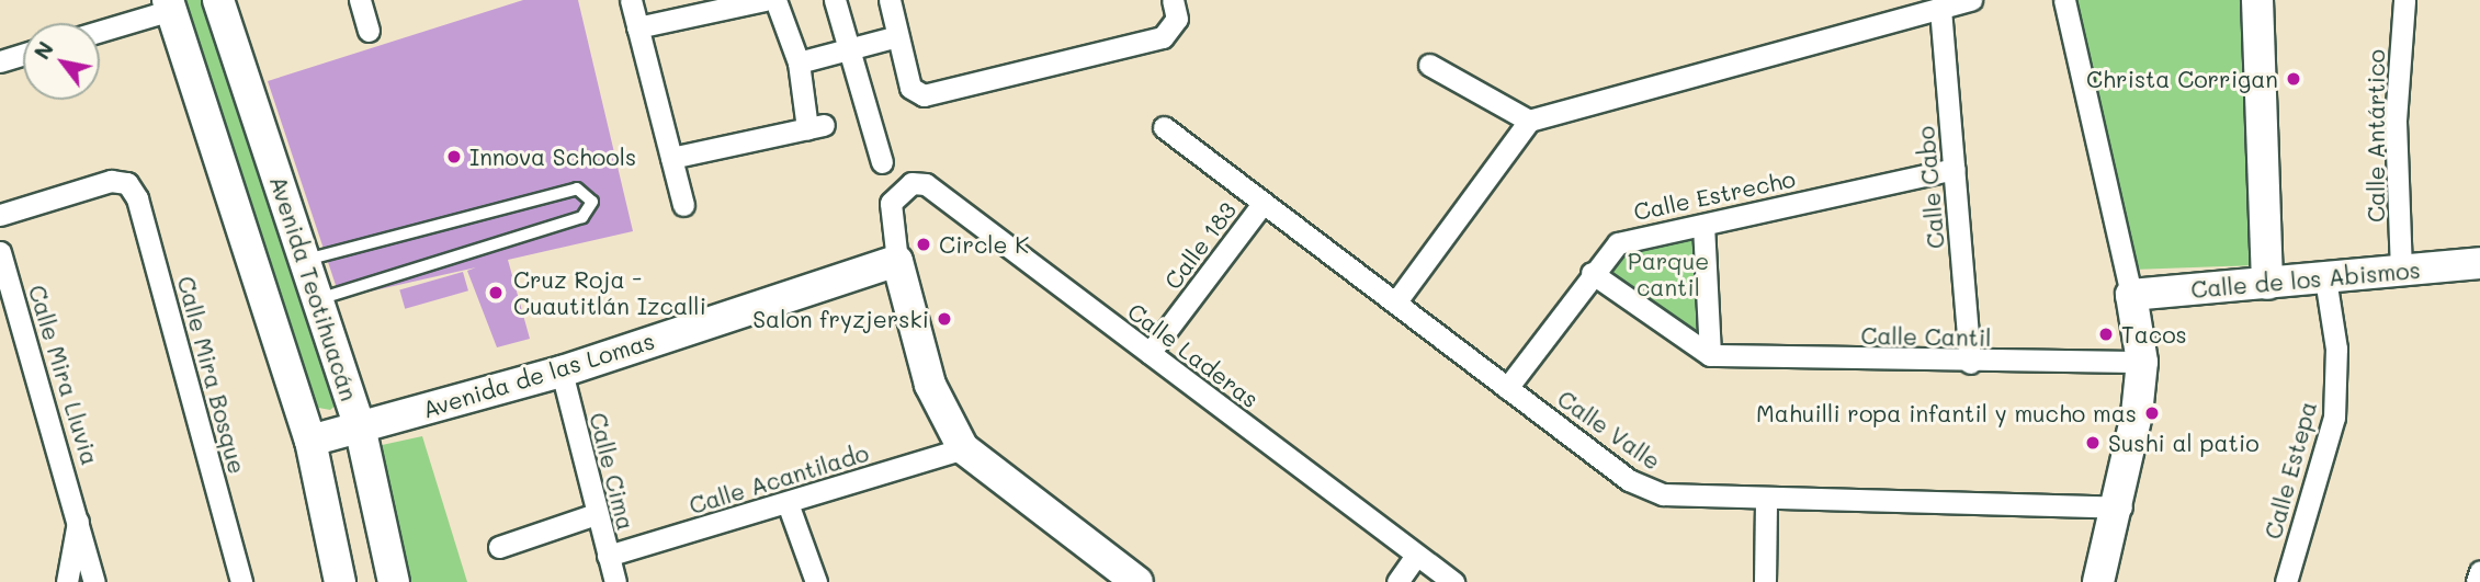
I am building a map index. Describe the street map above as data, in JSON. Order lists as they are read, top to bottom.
{
  "streets": {
    "street": [
      "Calle Antártico",
      "Calle Cabo",
      "Calle Estrecho",
      "Calle 183",
      "Calle de los Abismos",
      "Avenida Teotihuacán",
      "Calle Cantil",
      "Calle Laderas",
      "Calle Mira Lluvia",
      "Calle Mira Bosque",
      "Avenida de las Lomas",
      "Calle Valle",
      "Calle Estepa",
      "Calle Cima",
      "Calle Acantilado"
    ]
  },
  "crossings": [
    ["Calle Antártico", "Calle de los Abismos"],
    ["Calle Cabo", "Calle Estrecho"],
    ["Calle Cabo", "Calle Cantil"],
    ["Calle Estrecho", "Calle Valle"],
    ["Calle 183", "Calle Laderas"],
    ["Calle 183", "Calle Valle"],
    ["Calle de los Abismos", "Calle Estepa"],
    ["Avenida Teotihuacán", "Avenida de las Lomas"],
    ["Calle Laderas", "Avenida de las Lomas"],
    ["Avenida de las Lomas", "Calle Cima"],
    ["Calle Cima", "Calle Acantilado"]
  ],
  "parks": ["Parque cantil"],
  "places": [
    "Christa Corrigan",
    "Innova Schools",
    "Circle K",
    "Cruz Roja - Cuautitlán Izcalli",
    "Salon fryzjerski",
    "Tacos",
    "Mahuilli ropa infantil y mucho mas",
    "Sushi al patio"
  ],
  "north": "top left"
}
